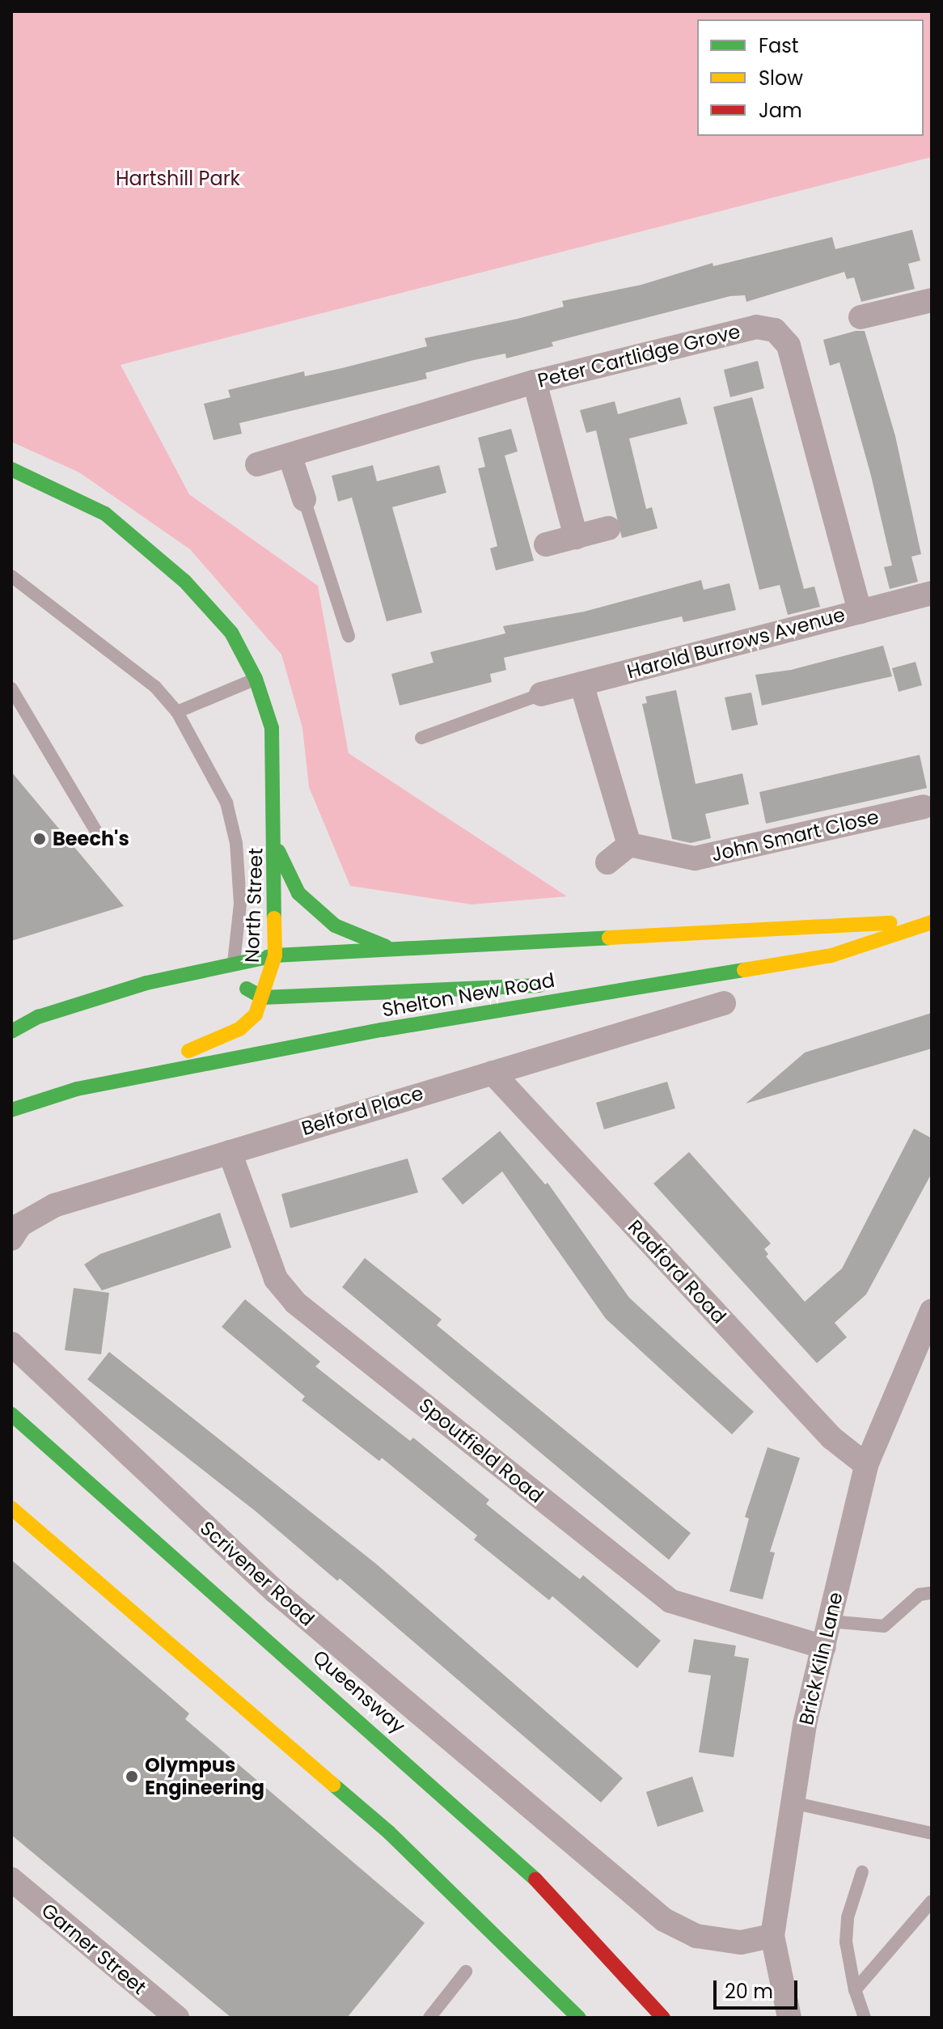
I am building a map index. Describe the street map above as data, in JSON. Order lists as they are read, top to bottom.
{
  "streets": {
    "main road": ["North Street", "Shelton New Road", "Queensway"],
    "street": [
      "Peter Cartlidge Grove",
      "Harold Burrows Avenue",
      "John Smart Close",
      "Belford Place",
      "Radford Road",
      "Spoutfield Road",
      "Scrivener Road",
      "Brick Kiln Lane",
      "Garner Street"
    ]
  },
  "crossings": [
    ["Peter Cartlidge Grove", "Harold Burrows Avenue"],
    ["North Street", "Shelton New Road"],
    ["Belford Place", "Radford Road"],
    ["Belford Place", "Spoutfield Road"],
    ["Radford Road", "Brick Kiln Lane"],
    ["Spoutfield Road", "Brick Kiln Lane"],
    ["Scrivener Road", "Brick Kiln Lane"]
  ],
  "parks": ["Hartshill Park"],
  "places": ["Beech's", "Olympus Engineering"],
  "legend": ["Fast", "Slow", "Jam"],
  "scale_bar": "20 m"
}
